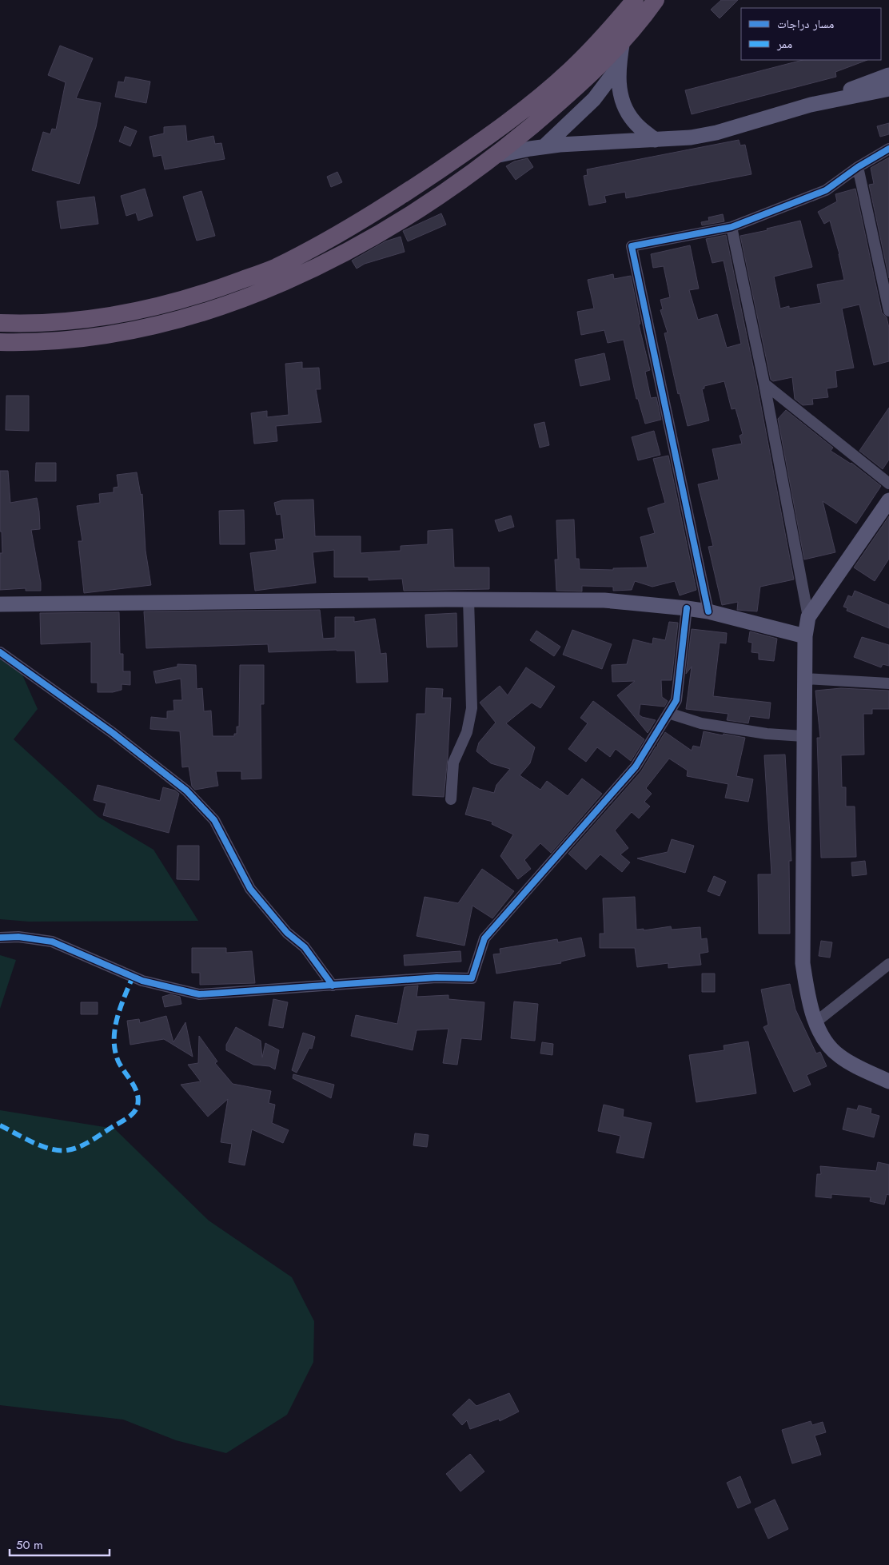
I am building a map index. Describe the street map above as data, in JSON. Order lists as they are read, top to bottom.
{
  "legend": ["مسار دراجات", "ممر"],
  "scale_bar": "50 m"
}
